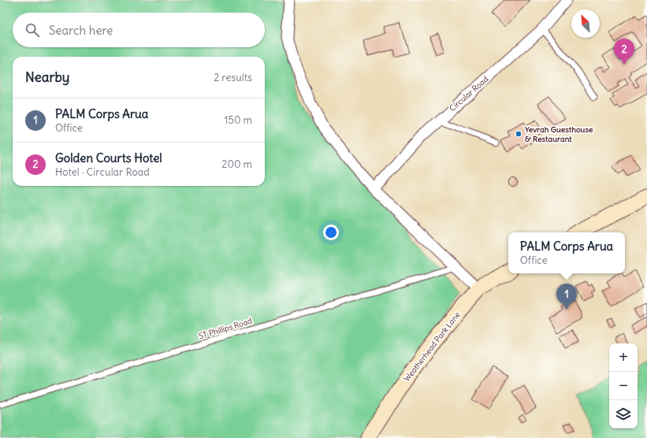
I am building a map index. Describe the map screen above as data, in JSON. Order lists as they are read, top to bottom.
{
  "streets": {
    "main road": ["Weatherhead Park Lane"],
    "street": ["Circular Road"],
    "lane": ["ST Phillips Road"]
  },
  "places": ["Yevrah Guesthouse & Restaurant"],
  "north": "top left",
  "page": {
    "search": "Search here",
    "pins": ["2", "1"],
    "heading": ["Nearby", "2 results"],
    "list": [
      {
        "mark": "1",
        "name": "PALM Corps Arua",
        "note": "Office",
        "value": "150 m"
      },
      {
        "mark": "2",
        "name": "Golden Courts Hotel",
        "note": "Hotel · Circular Road",
        "value": "200 m"
      }
    ],
    "popup": ["PALM Corps Arua", "Office"],
    "map_buttons": ["+", "−"]
  }
}
